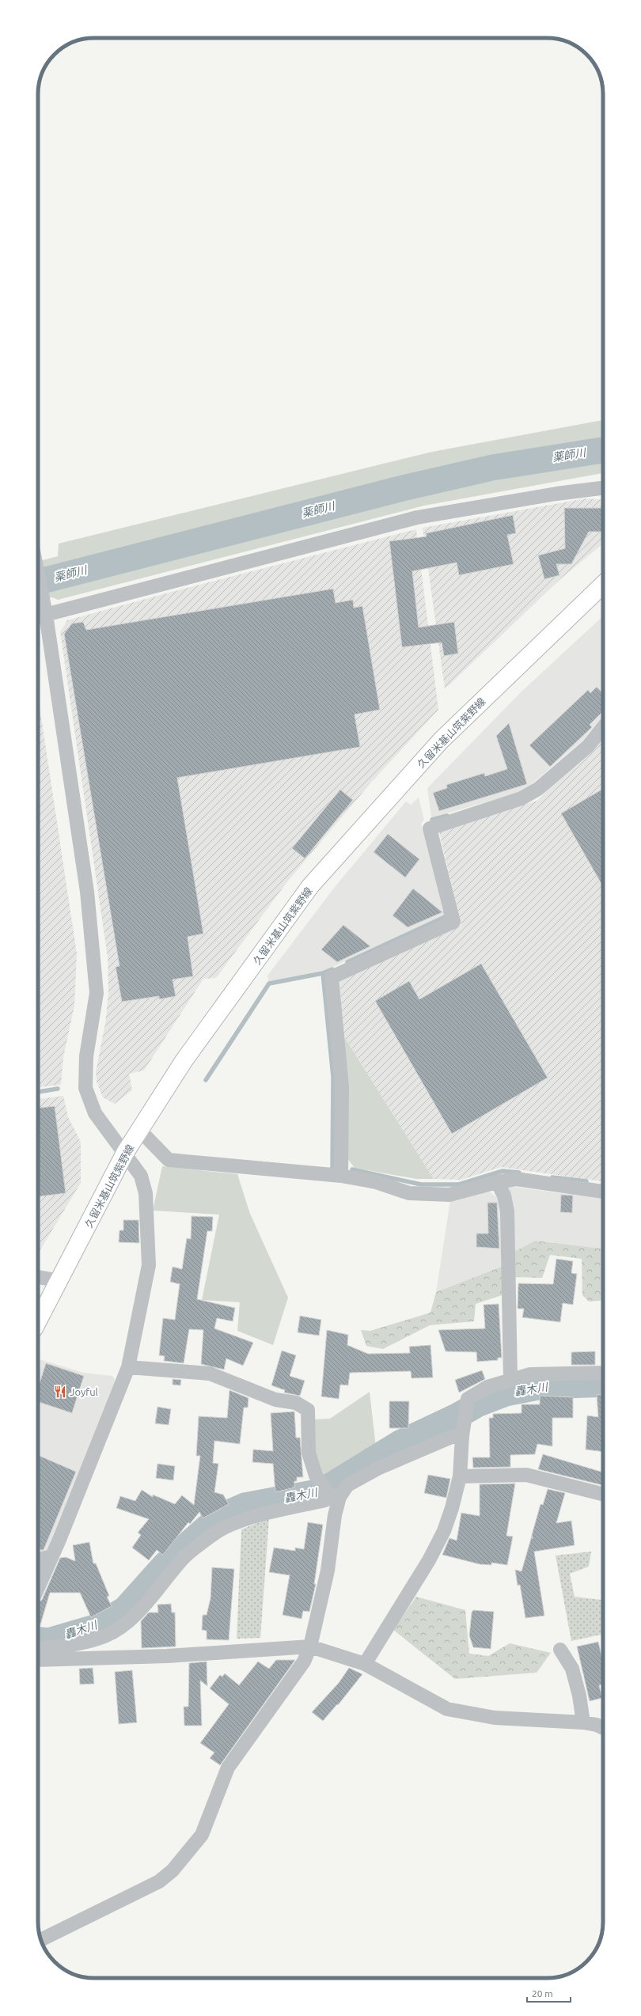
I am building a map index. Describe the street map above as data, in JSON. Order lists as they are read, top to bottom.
{
  "streets": {
    "main road": ["久留米基山筑紫野線"]
  },
  "water": ["薬師川", "轟木川"],
  "places": {
    "restaurant": ["Joyful"]
  },
  "scale_bar": "20 m"
}
